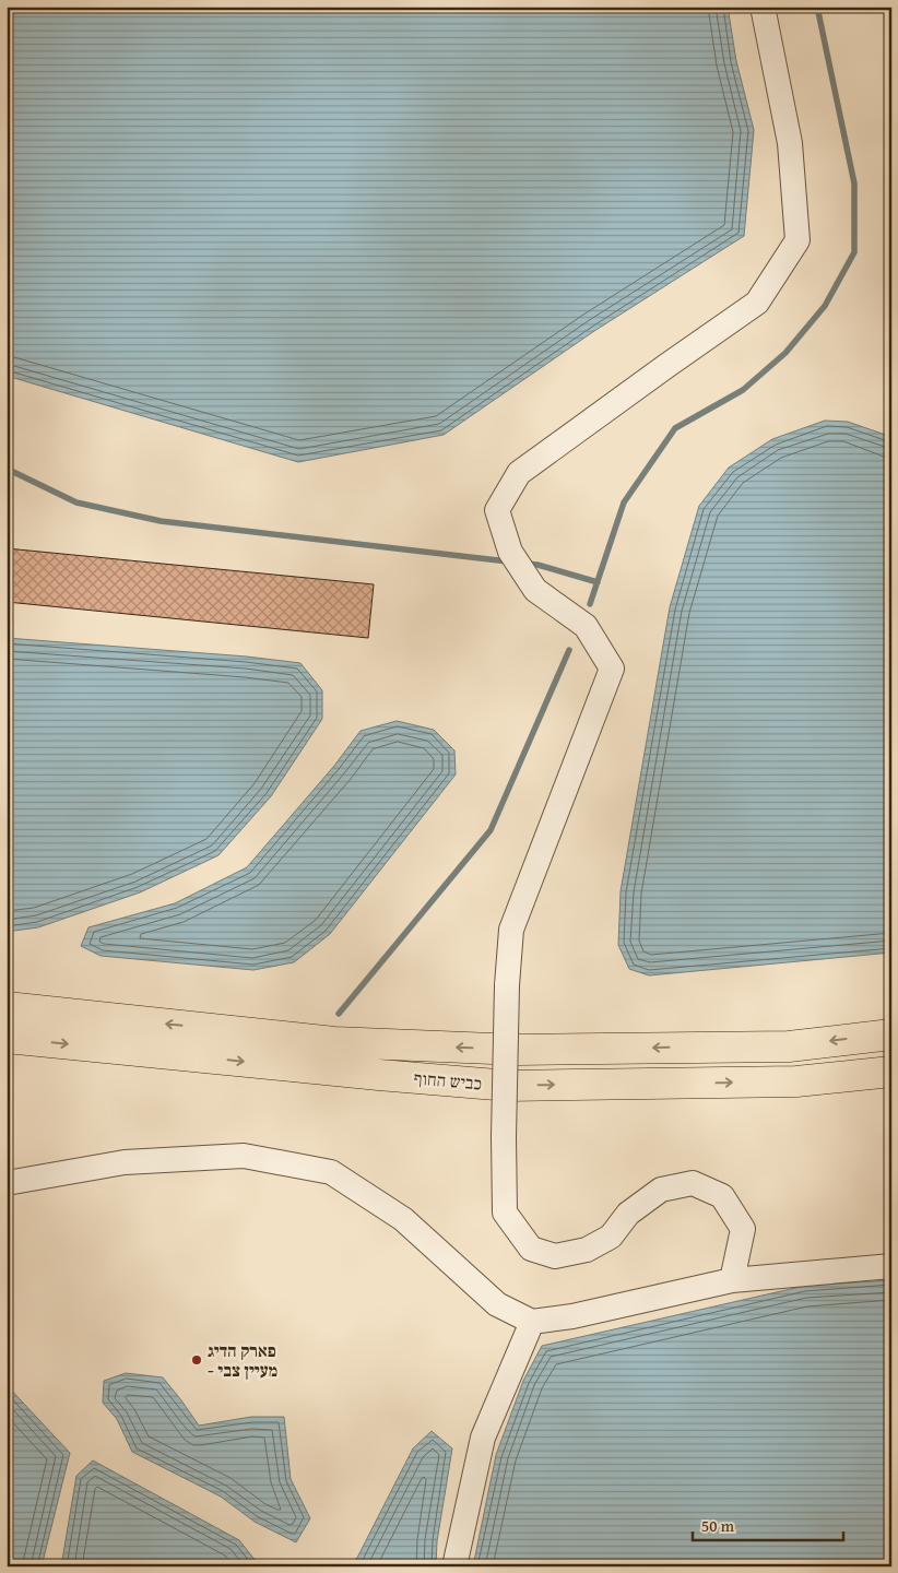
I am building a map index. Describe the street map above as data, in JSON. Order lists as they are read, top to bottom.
{
  "streets": {
    "highway": ["כביש החוף"]
  },
  "places": ["פארק הדיג - מעיין צבי"],
  "scale_bar": "50 m"
}
